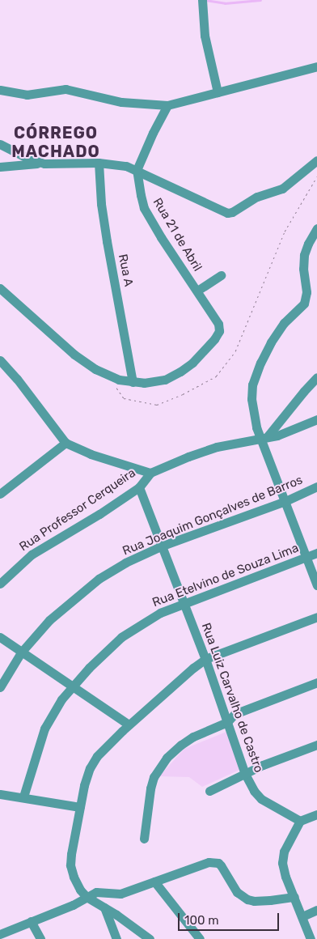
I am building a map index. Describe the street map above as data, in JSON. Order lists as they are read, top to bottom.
{
  "streets": {
    "street": [
      "Rua 21 de Abril",
      "Rua A",
      "Rua Professor Cerqueira",
      "Rua Joaquim Gonçalves de Barros",
      "Rua Etelvino de Souza Lima",
      "Rua Luiz Carvalho de Castro"
    ]
  },
  "crossings": [
    ["Rua 21 de Abril", "Rua A"],
    ["Rua Professor Cerqueira", "Rua Luiz Carvalho de Castro"],
    ["Rua Joaquim Gonçalves de Barros", "Rua Luiz Carvalho de Castro"],
    ["Rua Etelvino de Souza Lima", "Rua Luiz Carvalho de Castro"]
  ],
  "districts": ["CÓRREGO MACHADO"],
  "scale_bar": "100 m"
}
